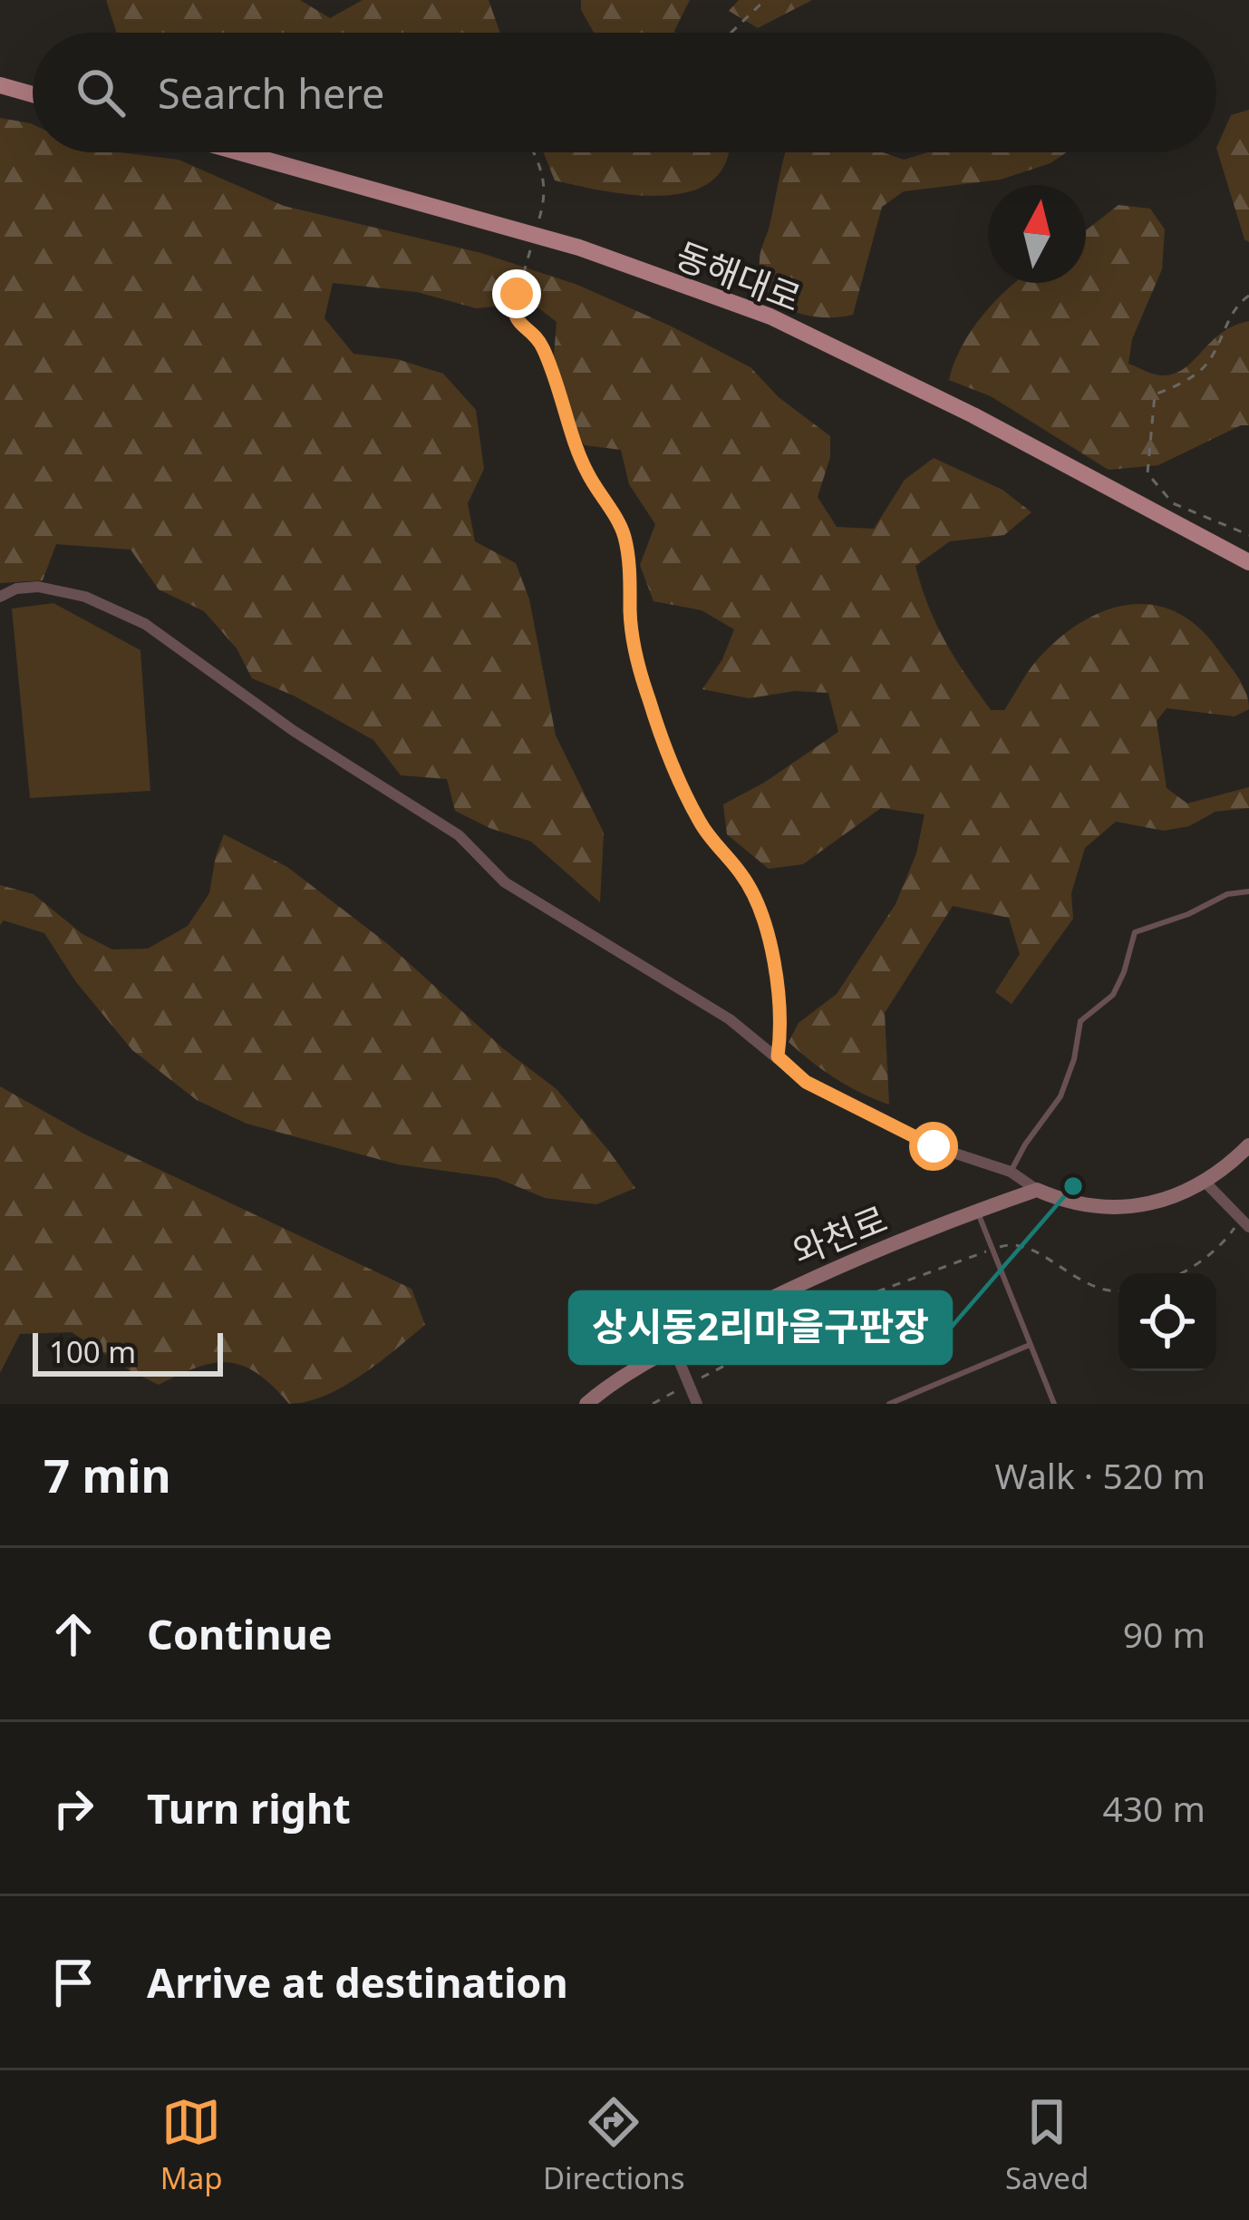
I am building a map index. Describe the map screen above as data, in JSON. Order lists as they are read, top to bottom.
{
  "streets": {
    "main road": ["동해대로"],
    "street": ["와천로"]
  },
  "places": ["상시동2리마을구판장"],
  "scale_bar": "100 m",
  "north": "top",
  "page": {
    "search": "Search here",
    "scale": "100 m",
    "heading": ["7 min", "Walk · 520 m"],
    "list": [
      ["Continue", "90 m"],
      ["Turn right", "430 m"],
      "Arrive at destination"
    ],
    "nav": ["Map", "Directions", "Saved"]
  }
}
